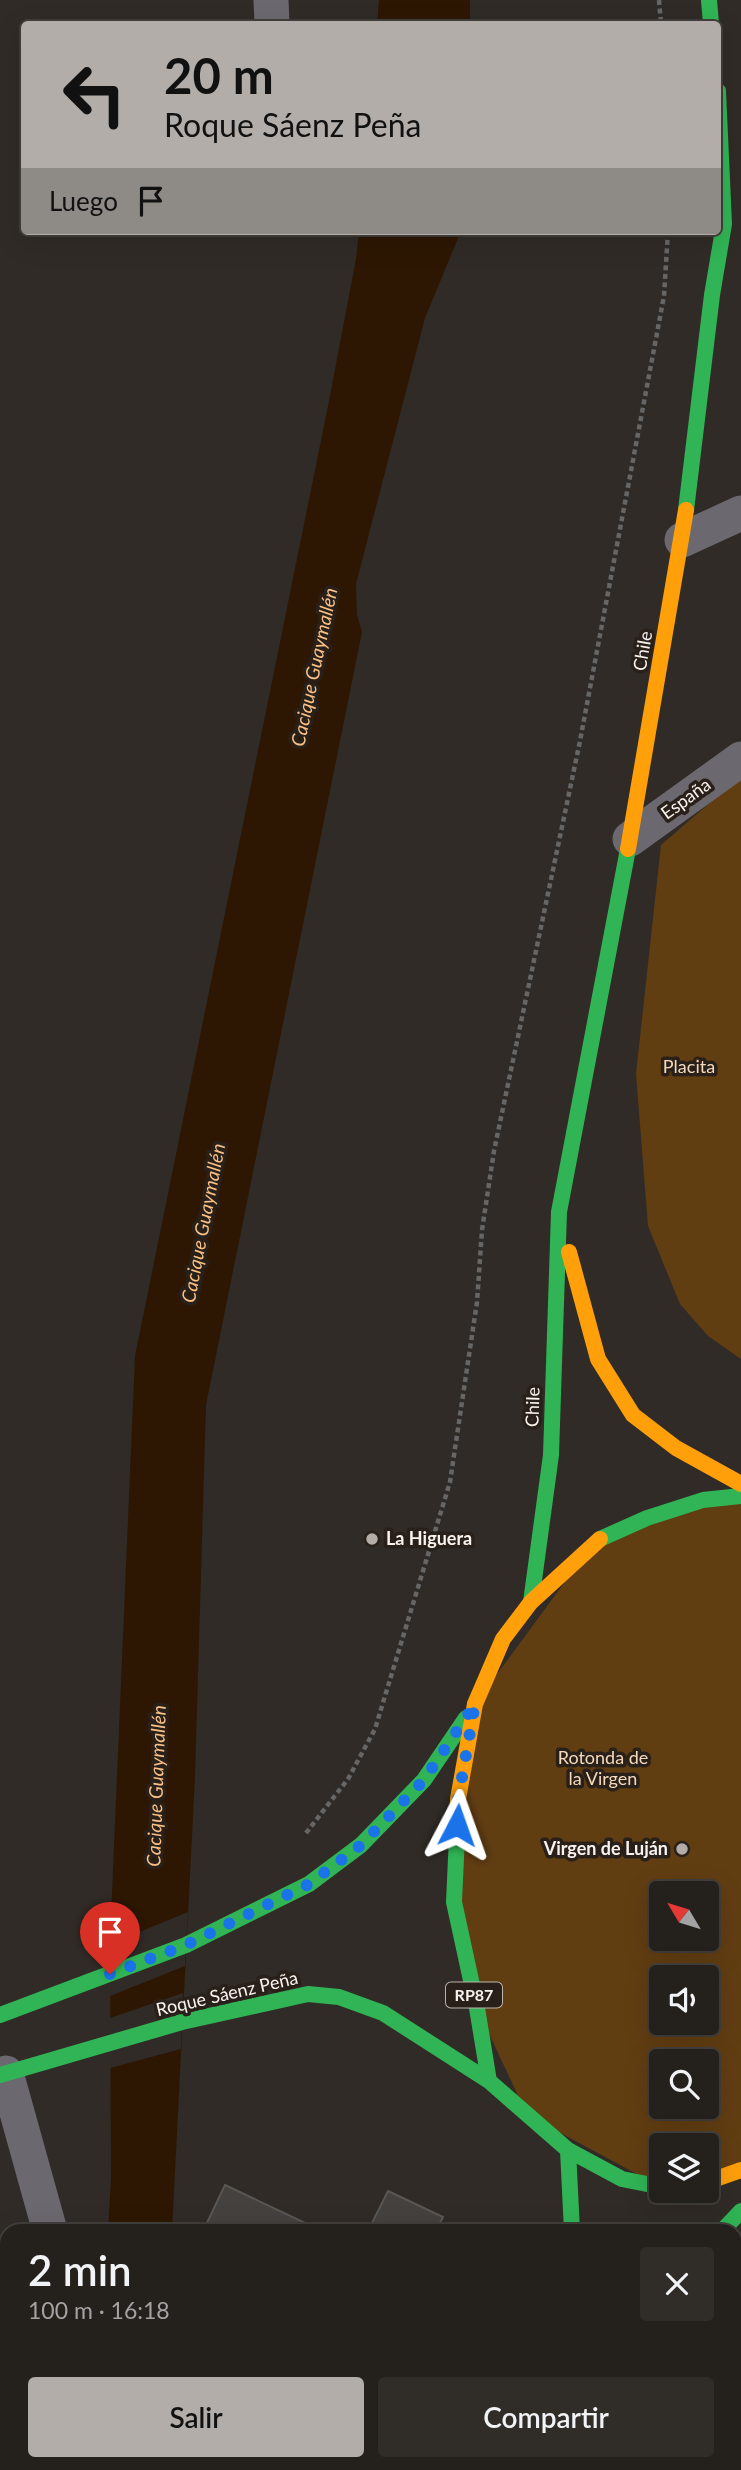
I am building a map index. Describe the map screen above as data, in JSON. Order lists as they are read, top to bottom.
{
  "streets": {
    "main road": ["Chile", "Roque Sáenz Peña", "RP87"],
    "street": ["España"]
  },
  "crossings": [
    ["Chile", "España"],
    ["Chile", "RP87"],
    ["Roque Sáenz Peña", "RP87"]
  ],
  "water": ["Cacique Guaymallén"],
  "parks": ["Placita", "Rotonda de la Virgen"],
  "places": ["La Higuera", "Virgen de Luján"],
  "north": "top left",
  "page": {
    "turn": ["20 m", "Roque Sáenz Peña"],
    "then": "Luego",
    "heading": ["2 min", "100 m · 16:18"],
    "buttons": ["Salir", "Compartir"]
  }
}
